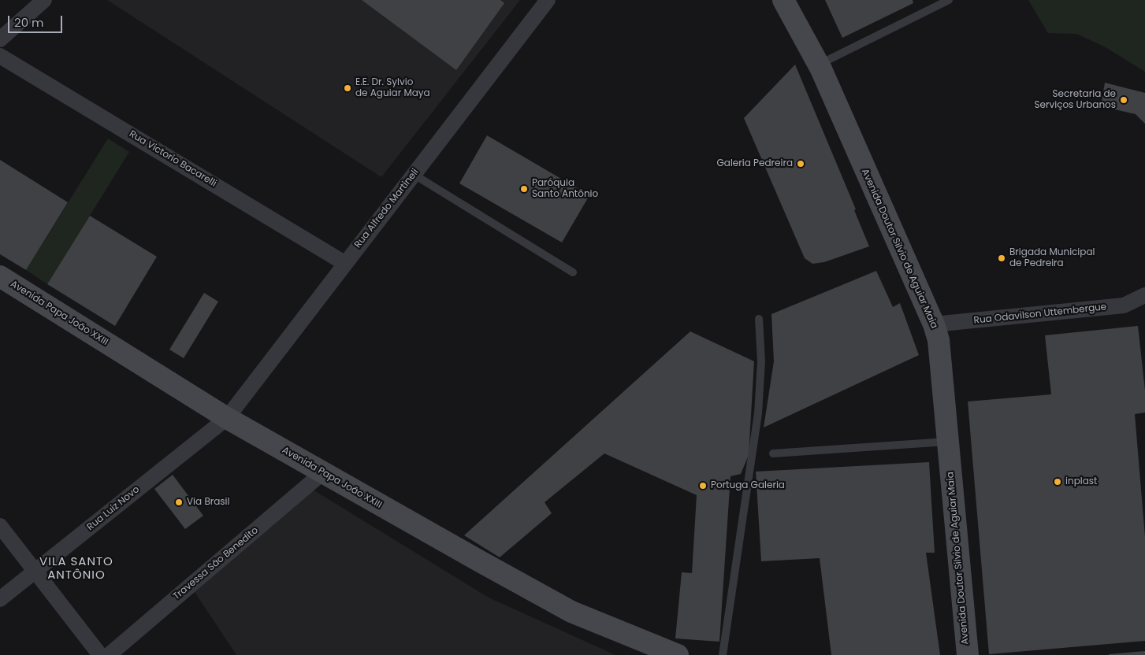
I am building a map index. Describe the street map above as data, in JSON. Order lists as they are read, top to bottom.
{
  "streets": {
    "main road": ["Avenida Doutor Silvio de Aguiar Maia", "Avenida Papa João XXIII"],
    "street": [
      "Rua Victorio Bacarelli",
      "Rua Alfredo Martineli",
      "Rua Odavilson Uttembergue",
      "Rua Luiz Novo",
      "Travessa São Benedito"
    ]
  },
  "crossings": [
    ["Rua Victorio Bacarelli", "Rua Alfredo Martineli"],
    ["Rua Alfredo Martineli", "Avenida Papa João XXIII"],
    ["Rua Alfredo Martineli", "Rua Luiz Novo"],
    ["Avenida Doutor Silvio de Aguiar Maia", "Rua Odavilson Uttembergue"],
    ["Avenida Papa João XXIII", "Rua Luiz Novo"],
    ["Avenida Papa João XXIII", "Travessa São Benedito"]
  ],
  "districts": ["VILA SANTO ANTÔNIO"],
  "places": [
    "E.E. Dr. Sylvio de Aguiar Maya",
    "Secretaria de Serviços Urbanos",
    "Galeria Pedreira",
    "Paróquia Santo Antônio",
    "Brigada Municipal de Pedreira",
    "inplast",
    "Portuga Galeria",
    "Via Brasil"
  ],
  "scale_bar": "20 m"
}
